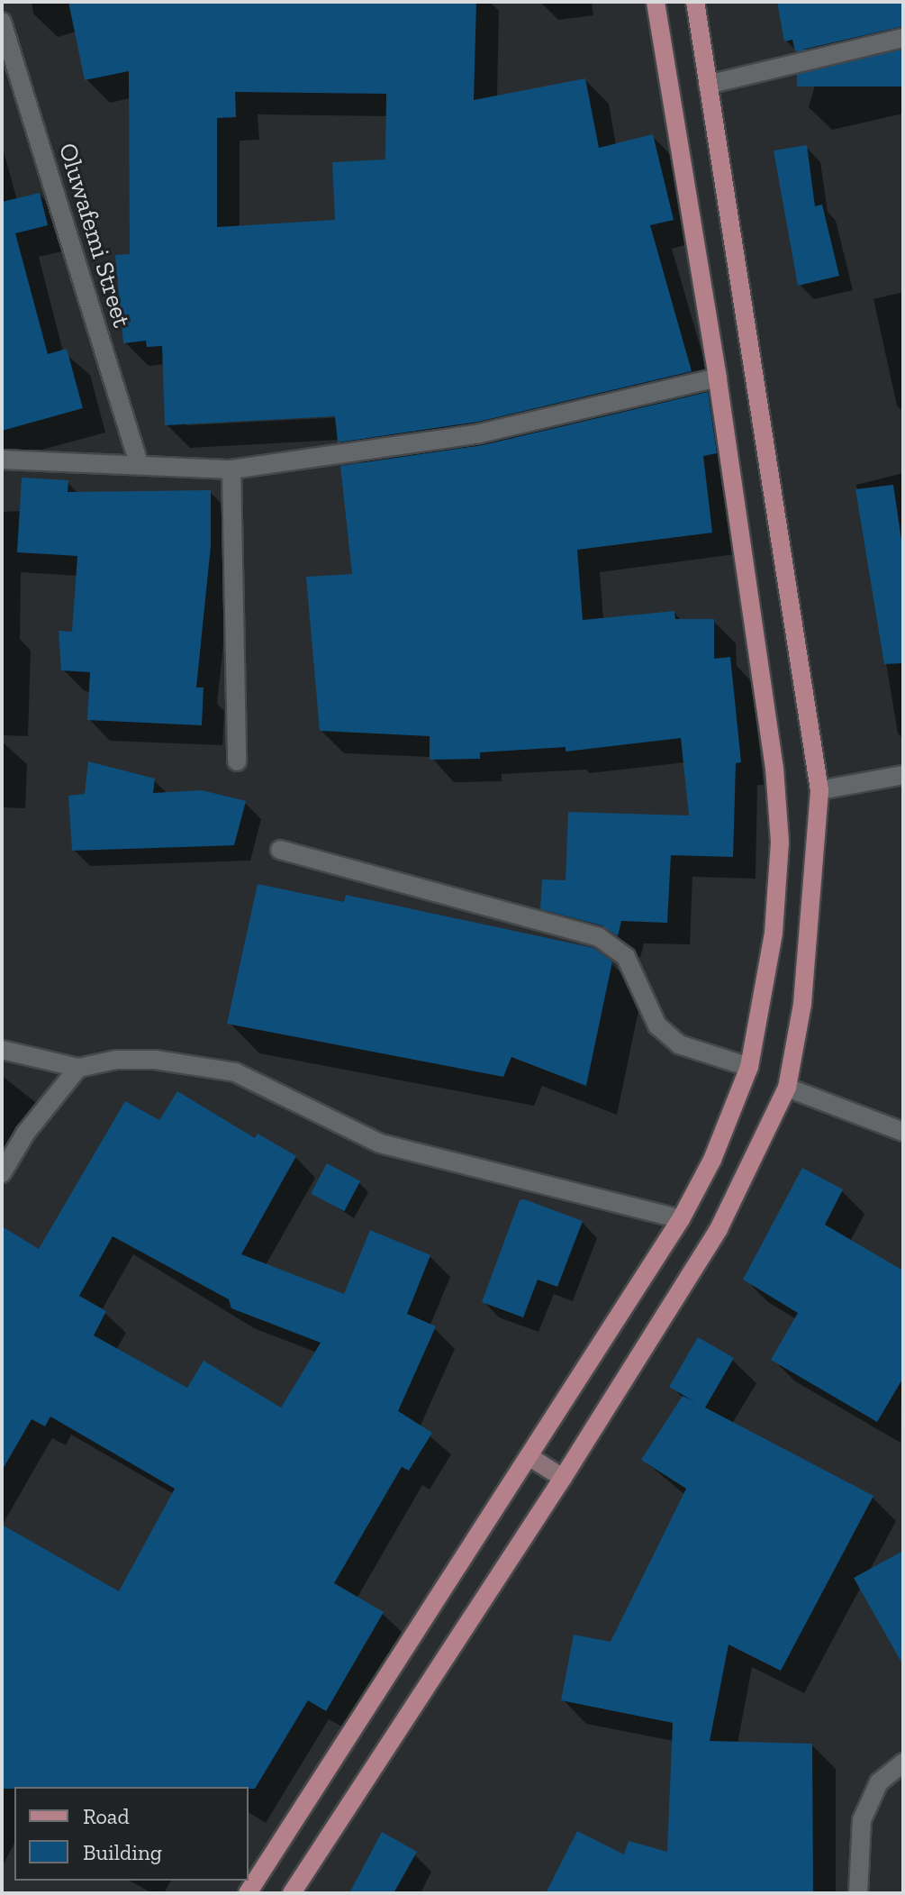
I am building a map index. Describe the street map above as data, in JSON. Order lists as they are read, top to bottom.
{
  "streets": {
    "street": ["Oluwafemi Street"]
  },
  "legend": ["Road", "Building"]
}
